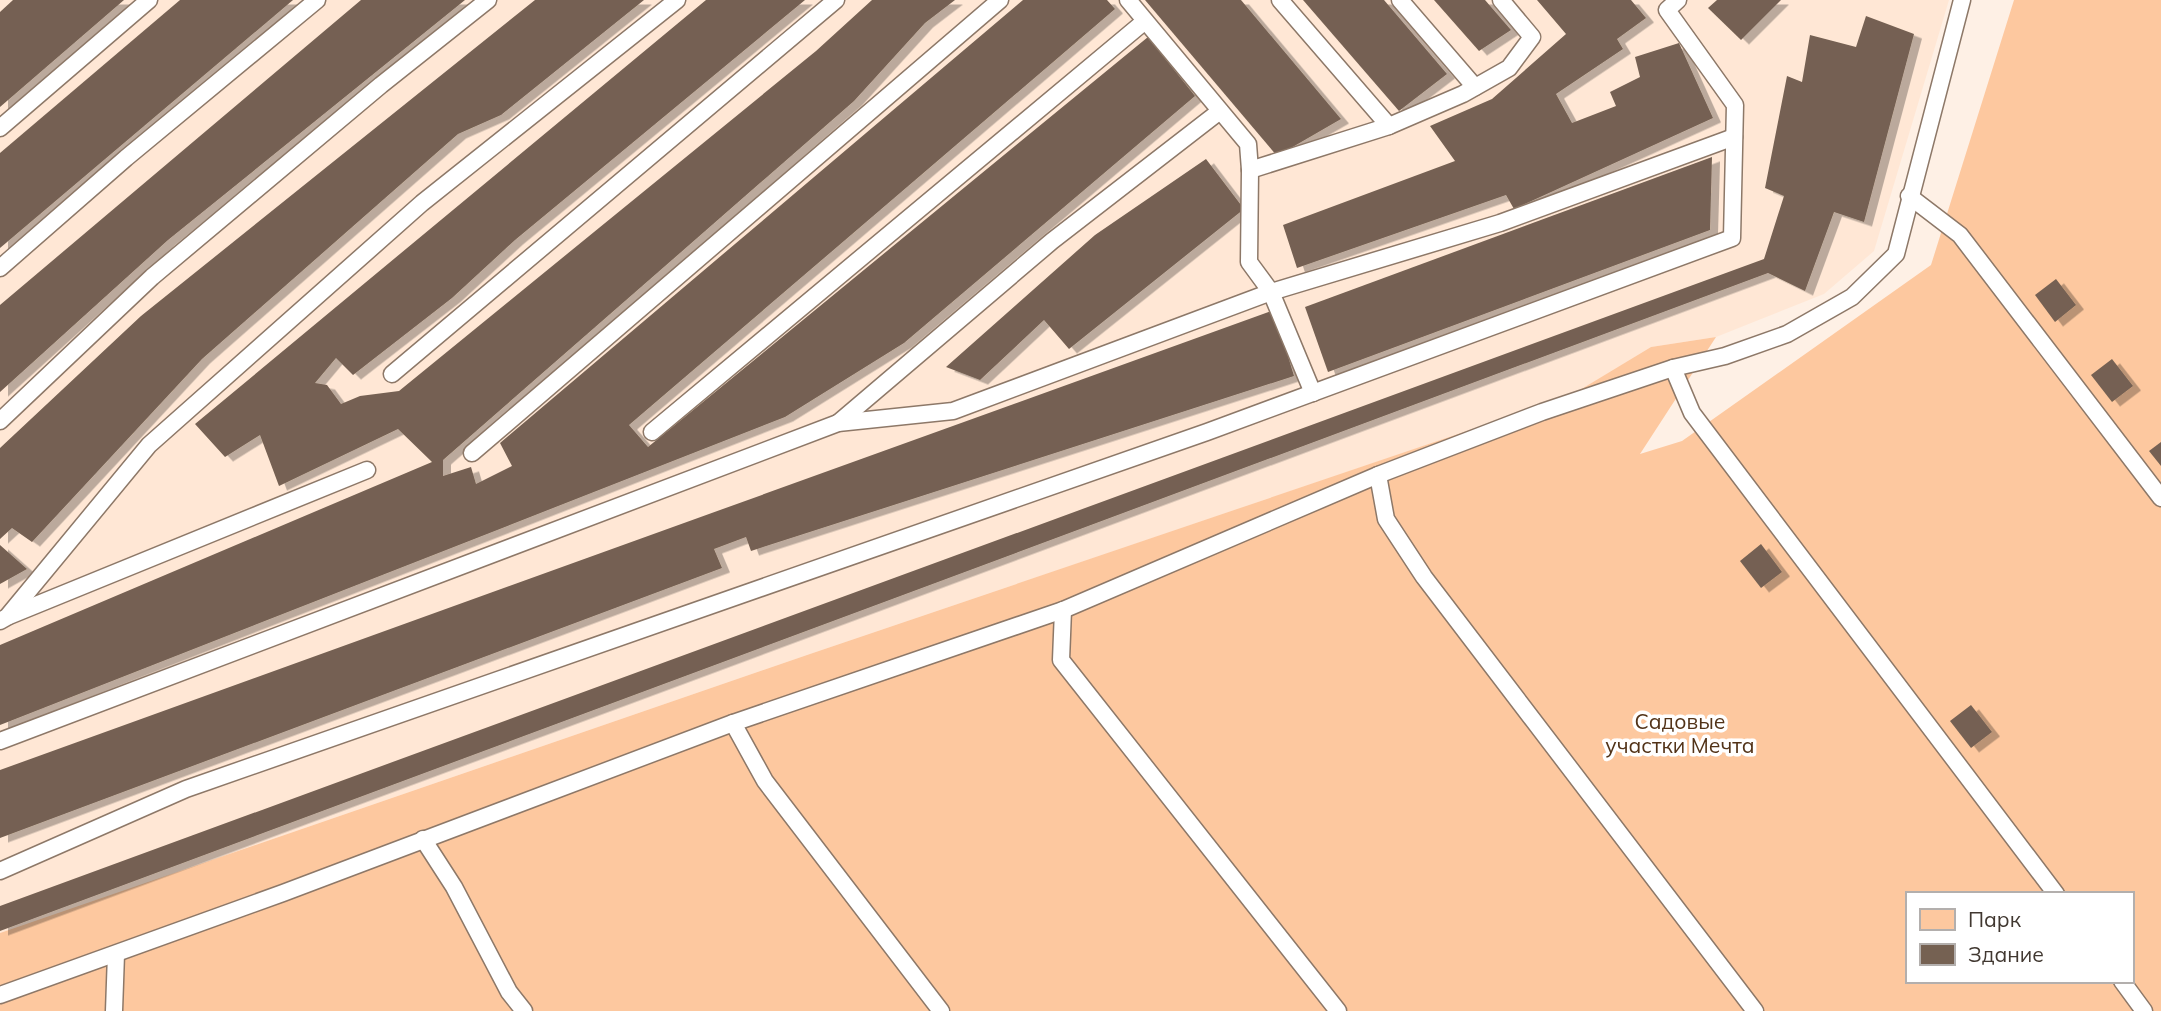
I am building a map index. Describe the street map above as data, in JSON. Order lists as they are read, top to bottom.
{
  "parks": ["Садовые участки Мечта"],
  "legend": ["Парк", "Здание"]
}
